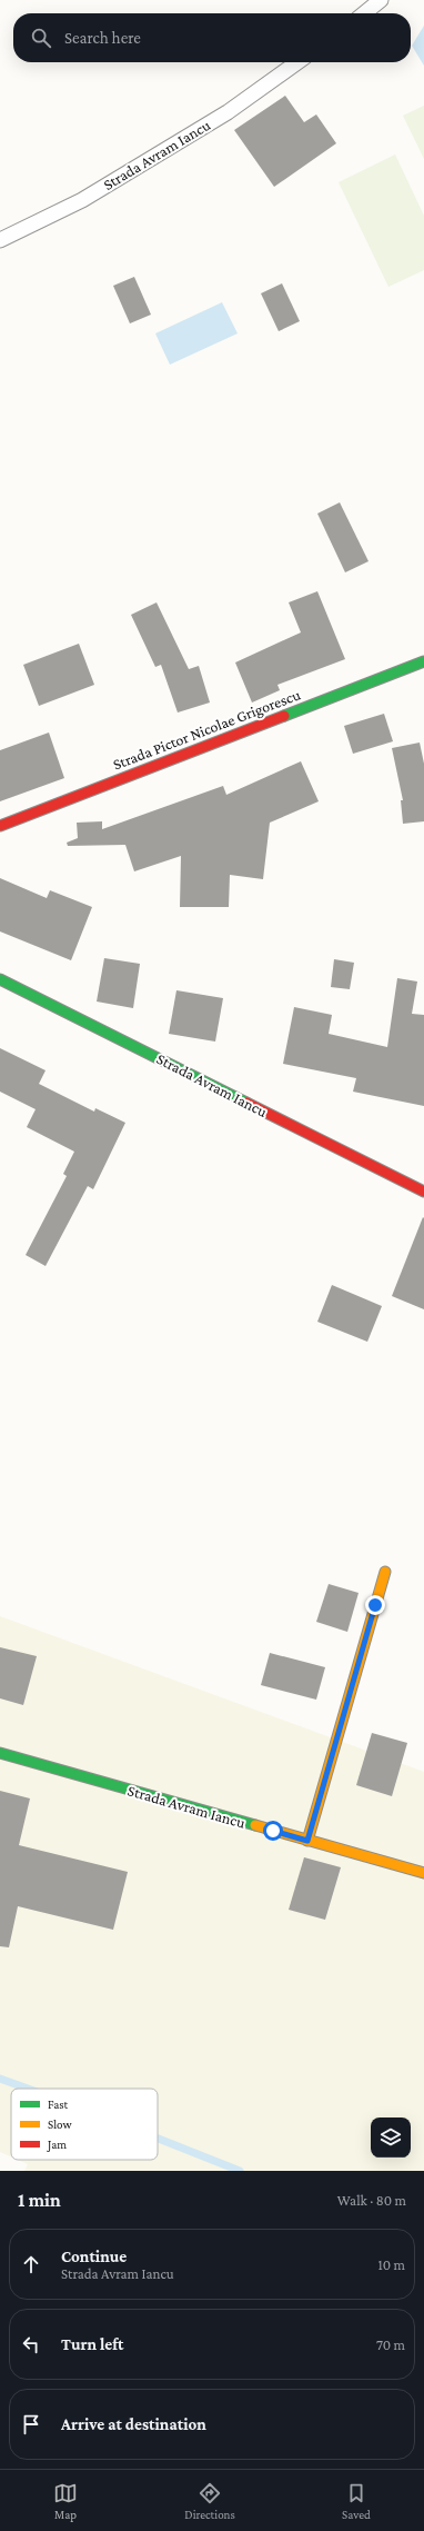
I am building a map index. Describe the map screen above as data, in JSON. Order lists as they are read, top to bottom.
{
  "streets": {
    "main road": ["Strada Avram Iancu", "Strada Pictor Nicolae Grigorescu"]
  },
  "legend": ["Fast", "Slow", "Jam"],
  "page": {
    "search": "Search here",
    "heading": ["1 min", "Walk · 80 m"],
    "list": [
      ["Continue", "Strada Avram Iancu", "10 m"],
      ["Turn left", "70 m"],
      "Arrive at destination"
    ],
    "nav": ["Map", "Directions", "Saved"]
  }
}
